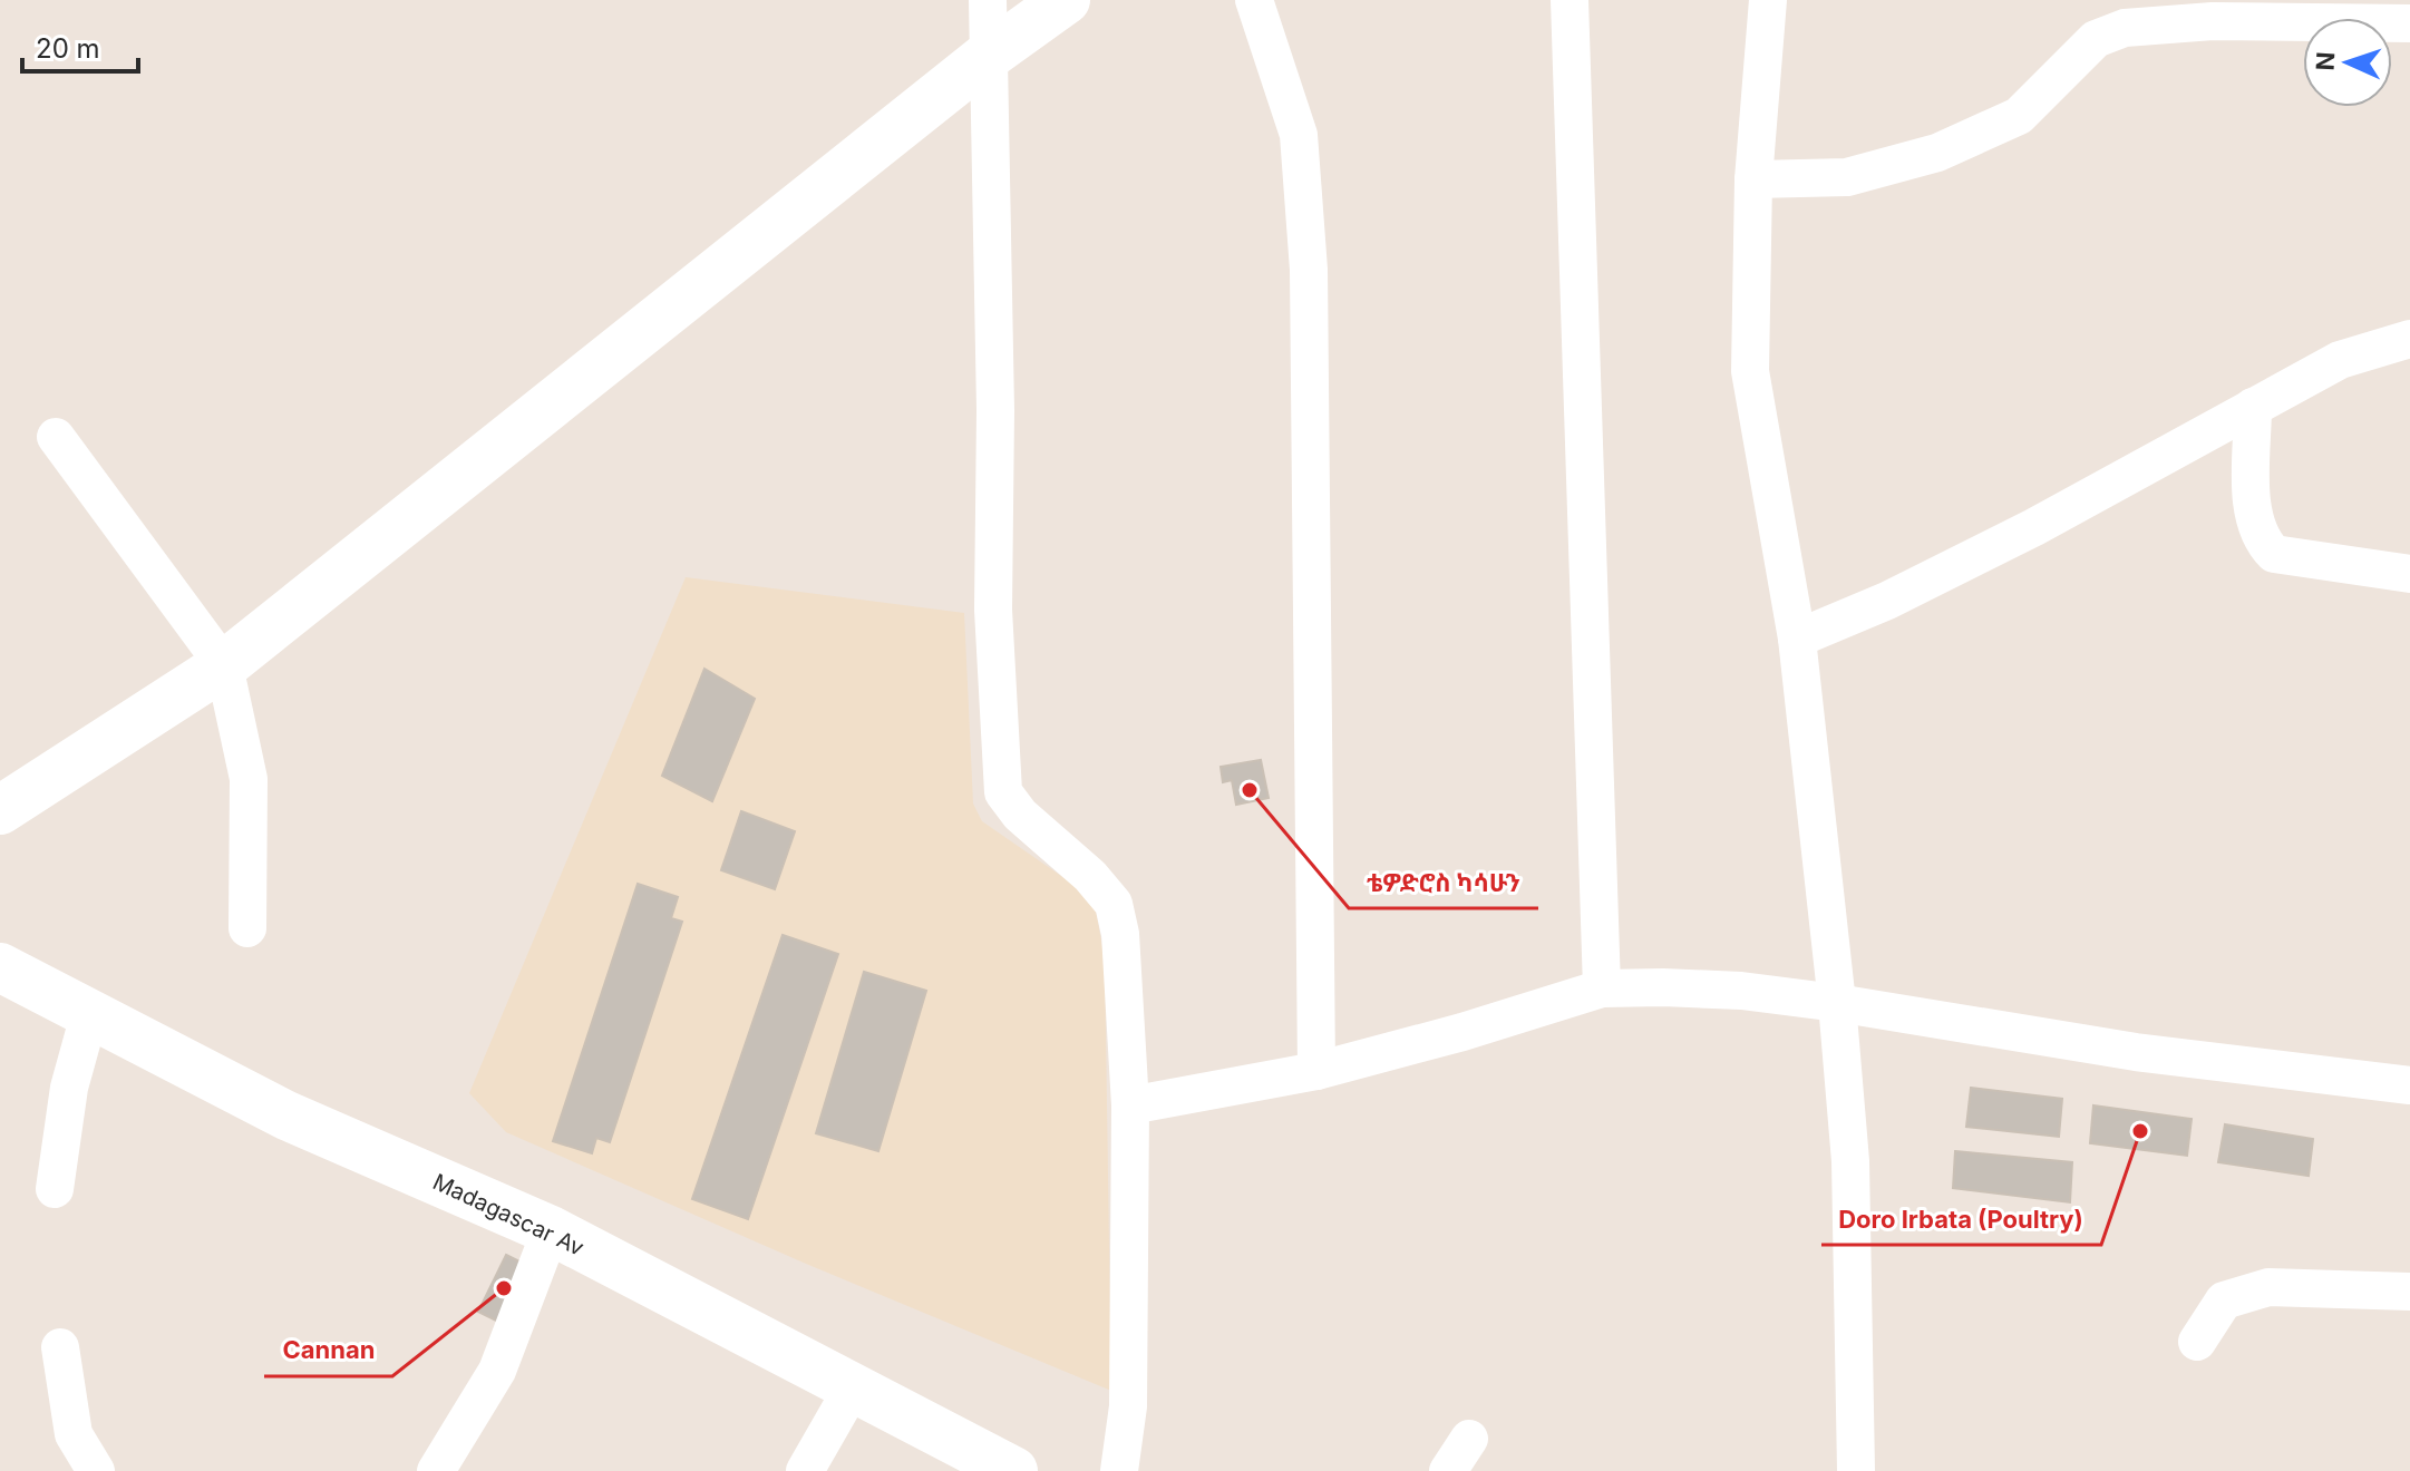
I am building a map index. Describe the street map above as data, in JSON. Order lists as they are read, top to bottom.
{
  "streets": {
    "main road": ["Madagascar Av"]
  },
  "places": ["ቴዎድሮስ ካሳሁን", "Doro Irbata (Poultry)", "Cannan"],
  "scale_bar": "20 m",
  "north": "left"
}
